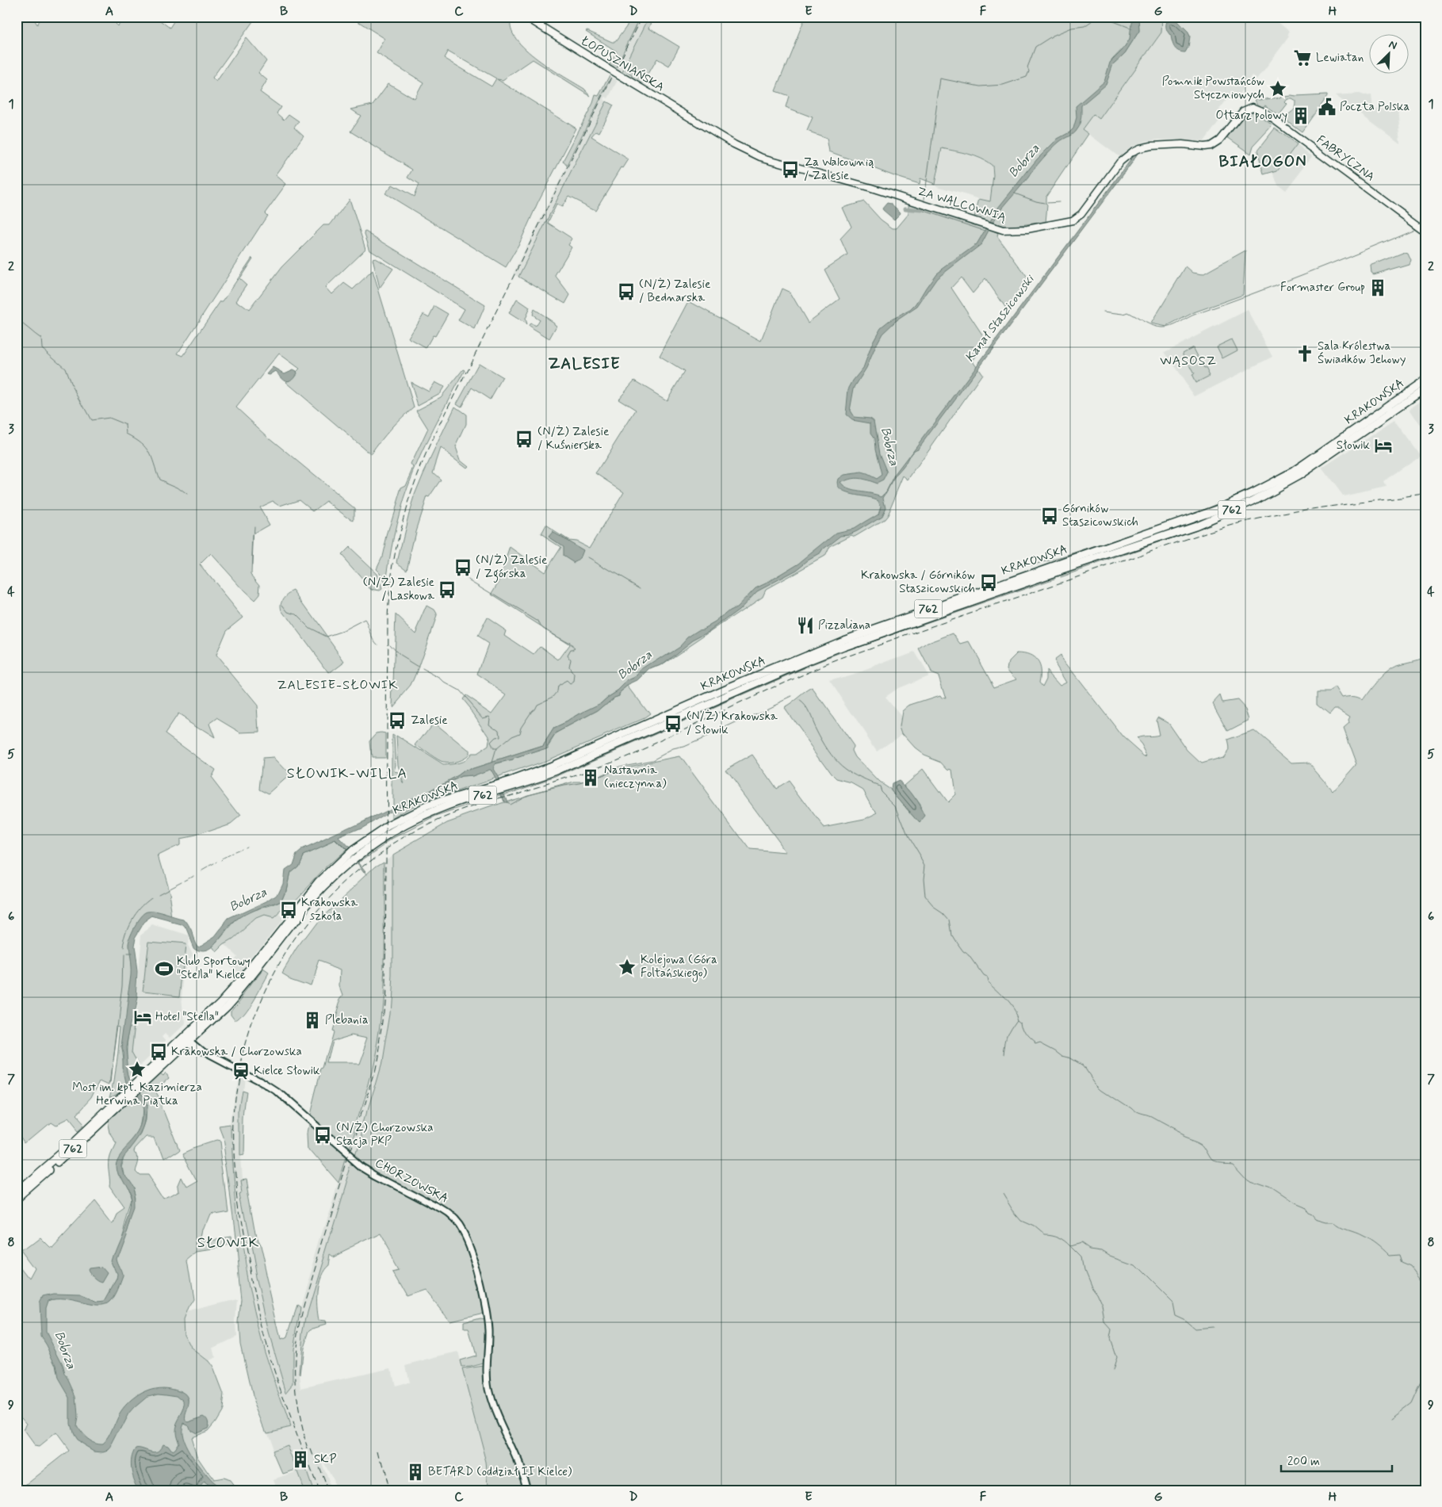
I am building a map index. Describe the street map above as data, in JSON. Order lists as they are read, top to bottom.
{
  "streets": {
    "main road": [
      "ŁOPUSZNIAŃSKA",
      "FABRYCZNA",
      "ZA WALCOWNIĄ",
      "KRAKOWSKA",
      "762"
    ],
    "street": ["CHORZOWSKA"]
  },
  "crossings": [
    ["ŁOPUSZNIAŃSKA", "ZA WALCOWNIĄ"],
    ["FABRYCZNA", "ZA WALCOWNIĄ"],
    ["KRAKOWSKA", "762"],
    ["KRAKOWSKA", "CHORZOWSKA"]
  ],
  "districts": [
    "BIAŁOGON",
    "WĄSOSZ",
    "ZALESIE",
    "ZALESIE-SŁOWIK",
    "SŁOWIK-WILLA",
    "SŁOWIK"
  ],
  "water": ["Bobrza", "Kanał Staszicowski"],
  "places": {
    "supermarket": ["Lewiatan"],
    "place": ["Pomnik Powstańców Styczniowych", "Kolejowa (Góra Foltańskiego)", "Most im. kpt. Kazimierza Herwina Piątka"],
    "public building": ["Poczta Polska"],
    "building": [
      "Ołtarz polowy",
      "Formaster Group",
      "Nastawnia (nieczynna)",
      "Plebania",
      "SKP",
      "BETARD (oddział II Kielce)"
    ],
    "bus stop": [
      "Za Walcownią / Zalesie",
      "(N/Ż) Zalesie / Bednarska",
      "(N/Ż) Zalesie / Kuśnierska",
      "Górników Staszicowskich",
      "(N/Ż) Zalesie / Zgórska",
      "Krakowska / Górników Staszicowskich",
      "(N/Ż) Zalesie / Laskowa",
      "Zalesie",
      "(N/Ż) Krakowska / Słowik",
      "Krakowska / szkoła",
      "Krakowska / Chorzowska",
      "(N/Ż) Chorzowska Stacja PKP"
    ],
    "church": ["Sala Królestwa Świadków Jehowy"],
    "hotel": ["Słowik", "Hotel \"Stella\""],
    "restaurant": ["Pizzaliana"],
    "sports": ["Klub Sportowy \"Stella\" Kielce"],
    "station": ["Kielce Słowik"]
  },
  "scale_bar": "200 m",
  "north": "top right",
  "grid": {
    "columns": [
      "A",
      "B",
      "C",
      "D",
      "E",
      "F",
      "G",
      "H"
    ],
    "rows": [
      "1",
      "2",
      "3",
      "4",
      "5",
      "6",
      "7",
      "8",
      "9"
    ]
  }
}
